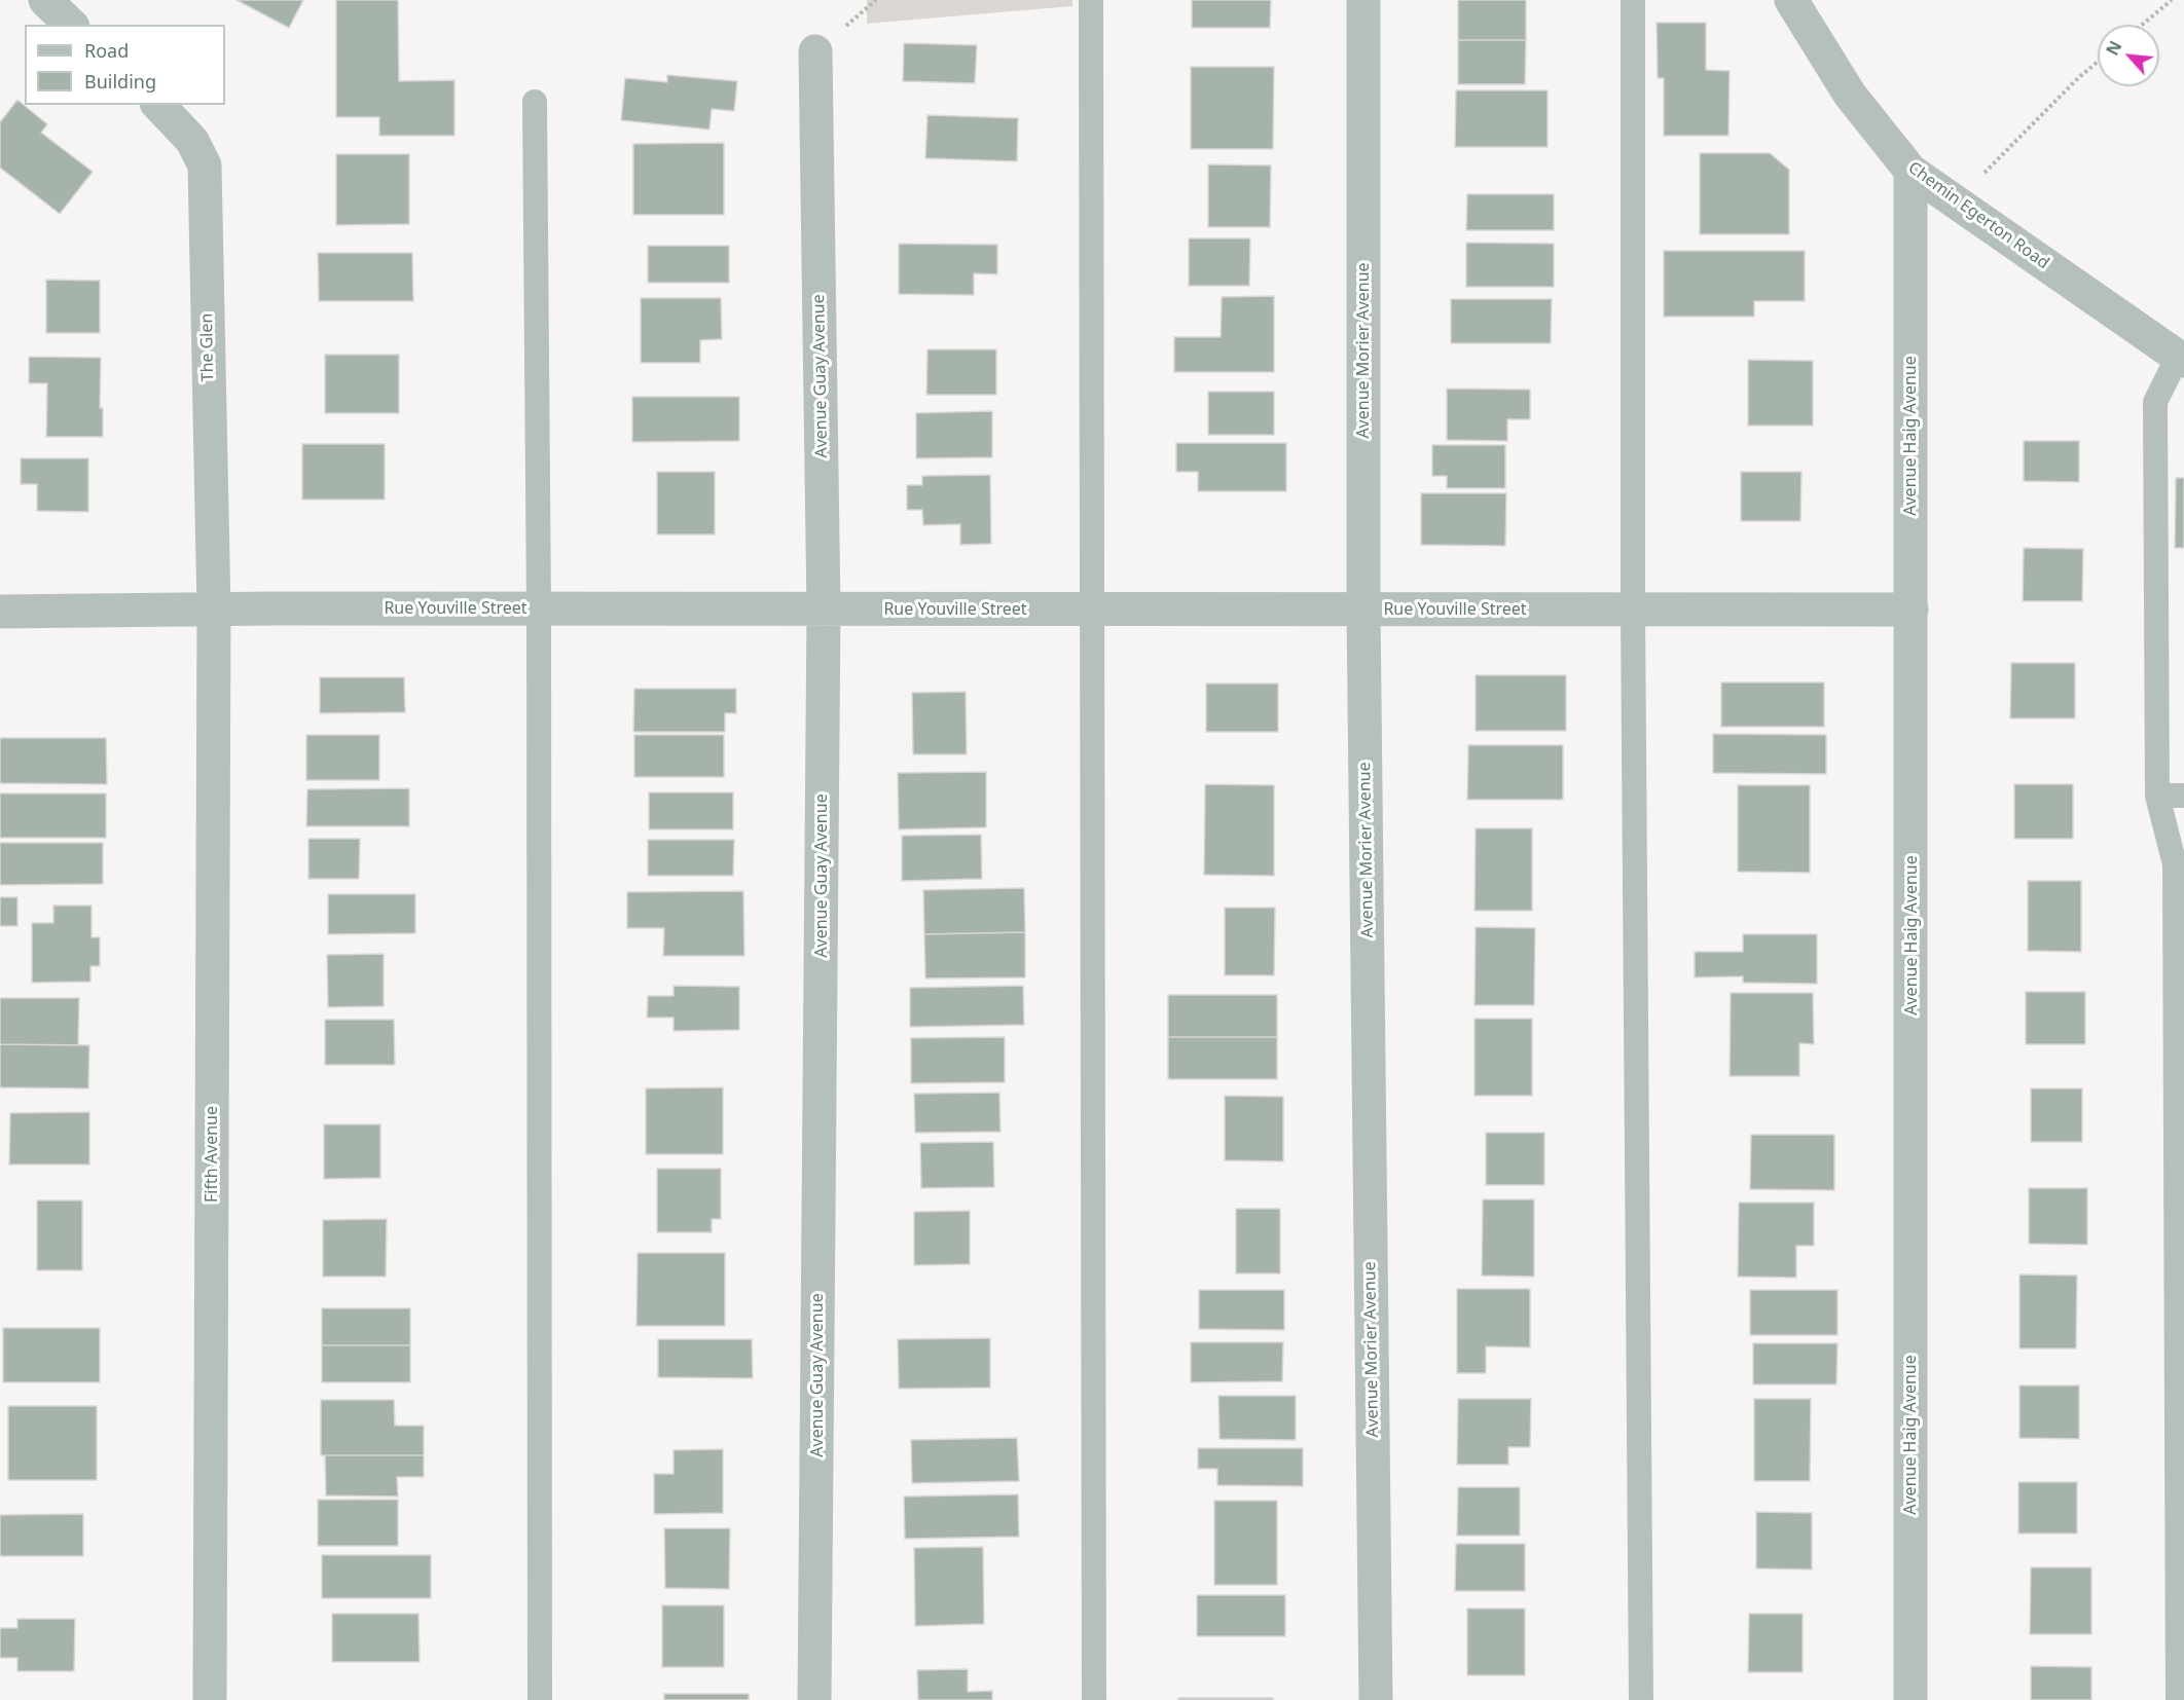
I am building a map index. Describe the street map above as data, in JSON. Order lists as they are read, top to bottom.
{
  "streets": {
    "street": [
      "Chemin Egerton Road",
      "The Glen",
      "Avenue Morier Avenue",
      "Avenue Guay Avenue",
      "Avenue Haig Avenue",
      "Rue Youville Street",
      "Fifth Avenue"
    ]
  },
  "crossings": [
    ["Chemin Egerton Road", "Avenue Haig Avenue"],
    ["The Glen", "Rue Youville Street"],
    ["The Glen", "Fifth Avenue"],
    ["Avenue Morier Avenue", "Rue Youville Street"],
    ["Avenue Guay Avenue", "Rue Youville Street"],
    ["Avenue Haig Avenue", "Rue Youville Street"],
    ["Rue Youville Street", "Fifth Avenue"]
  ],
  "legend": ["Road", "Building"],
  "north": "top left"
}
